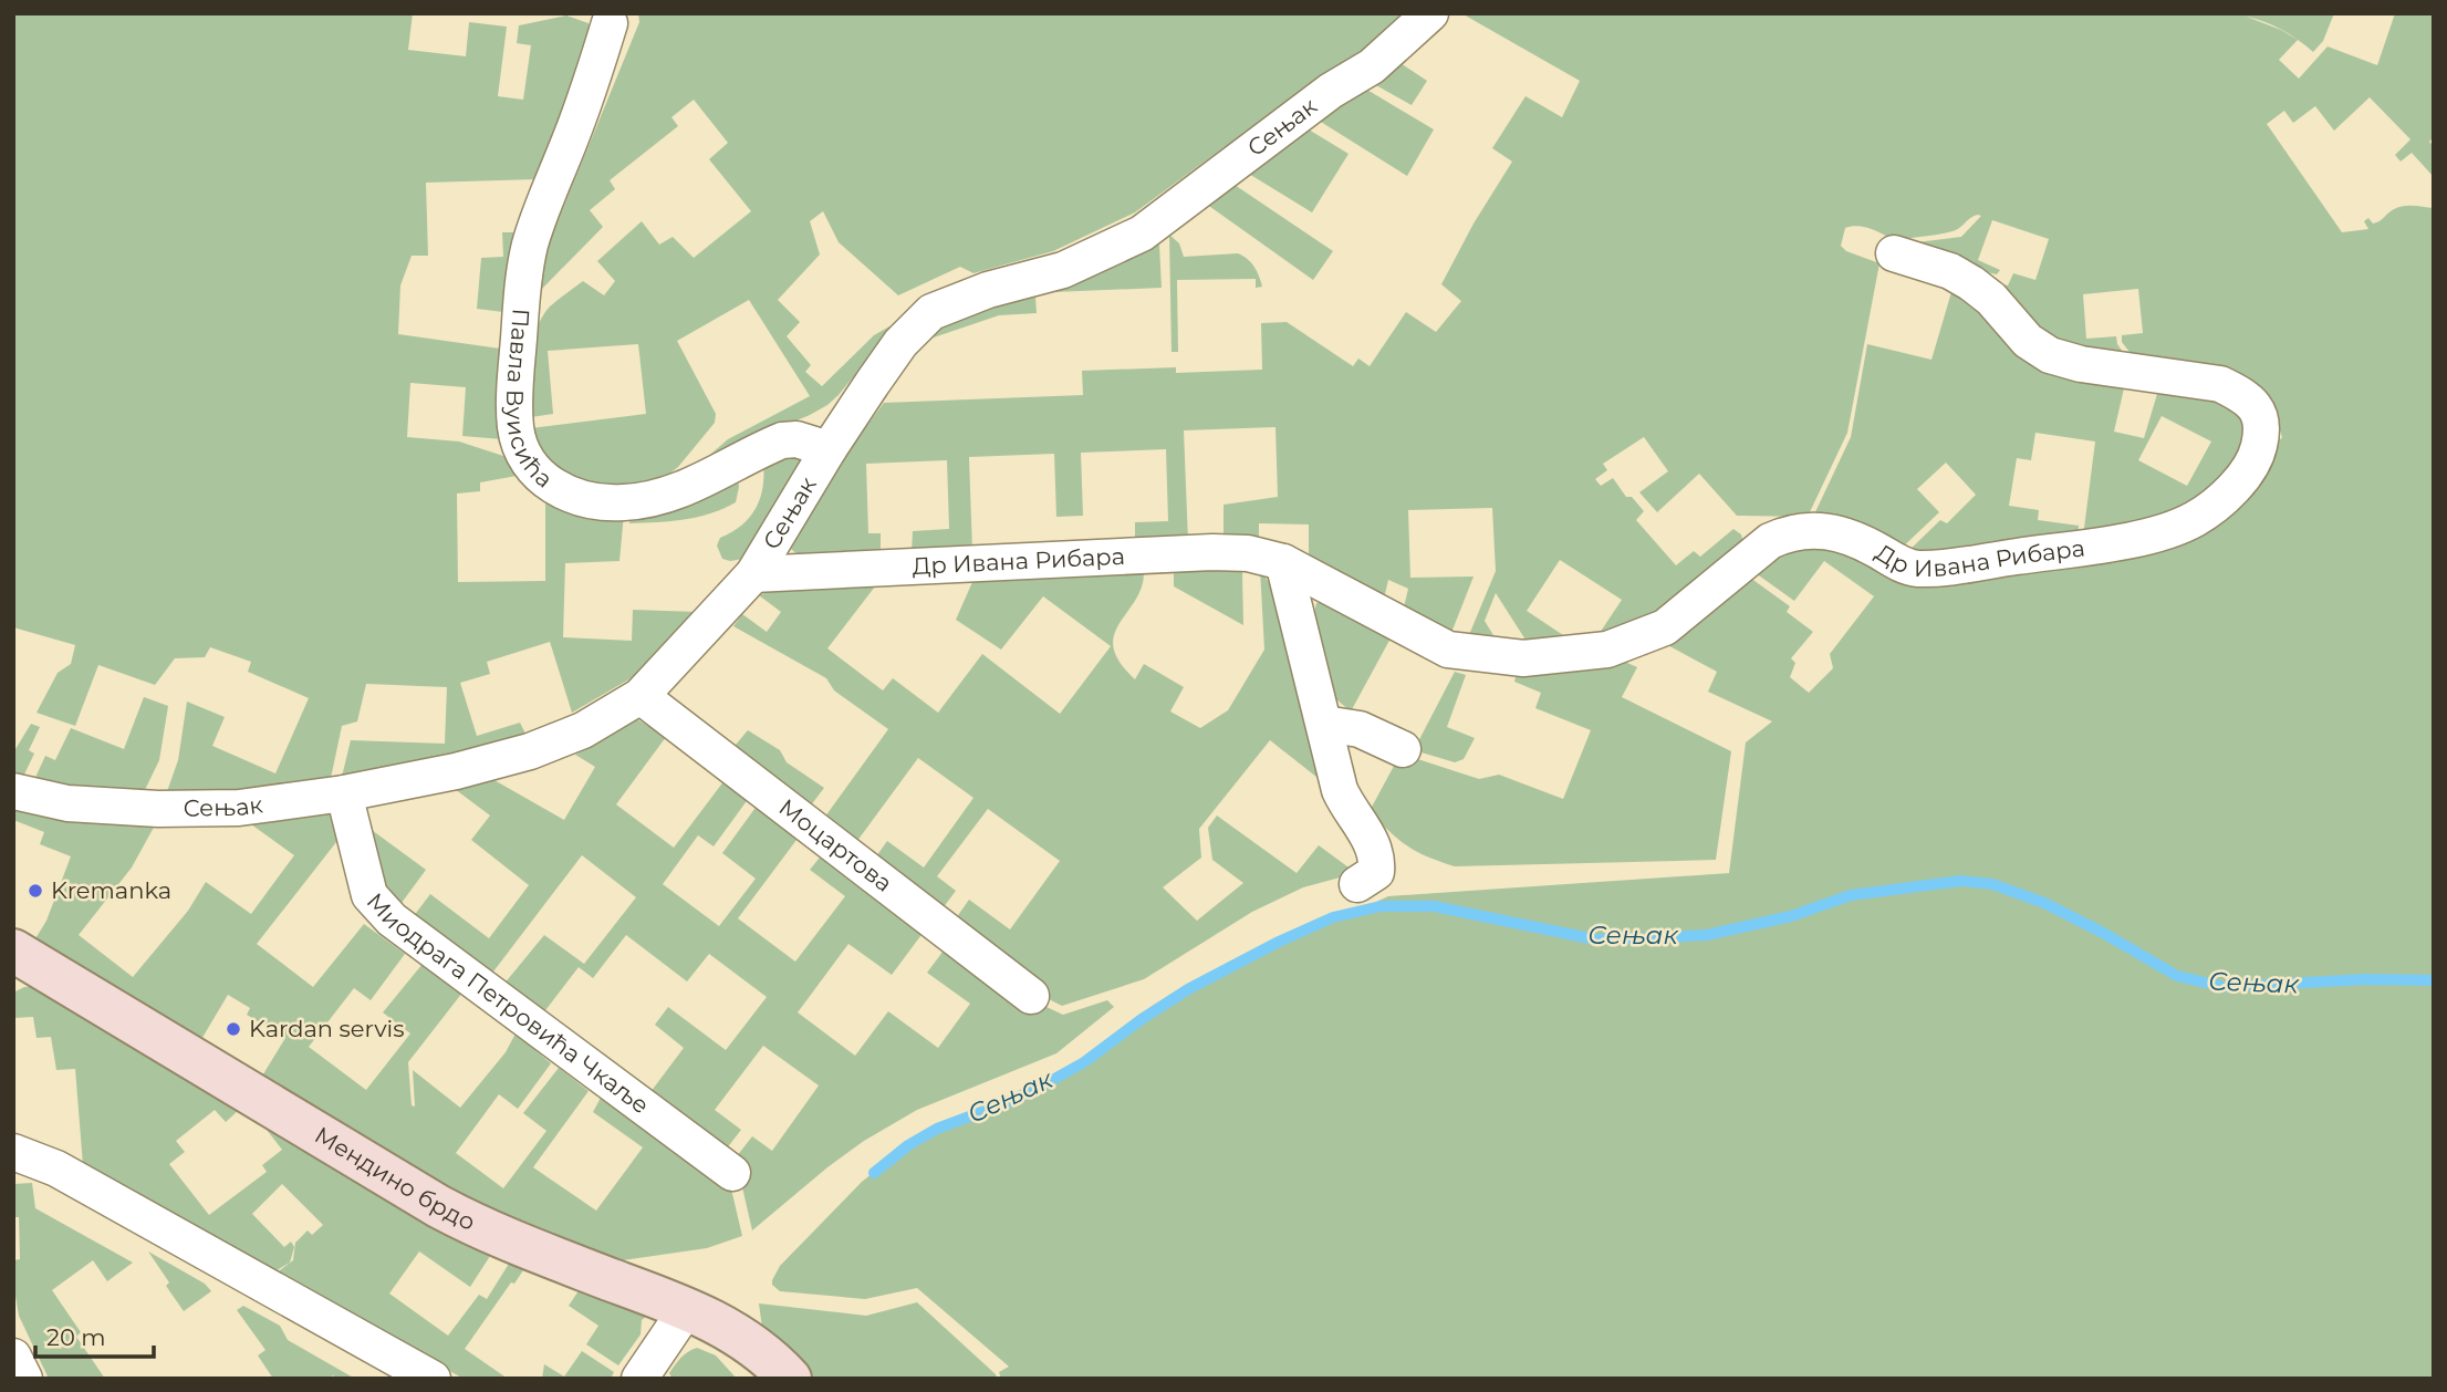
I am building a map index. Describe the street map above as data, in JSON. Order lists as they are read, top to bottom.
{
  "streets": {
    "street": [
      "Сењак",
      "Павла Вуисића",
      "Др Ивана Рибара",
      "Моцартова",
      "Миодрага Петровића Чкаље",
      "Мендино брдо"
    ]
  },
  "crossings": [
    ["Сењак", "Павла Вуисића"],
    ["Сењак", "Др Ивана Рибара"],
    ["Сењак", "Моцартова"],
    ["Сењак", "Миодрага Петровића Чкаље"]
  ],
  "water": ["Сењак"],
  "places": ["Kremanka", "Kardan servis"],
  "scale_bar": "20 m"
}
